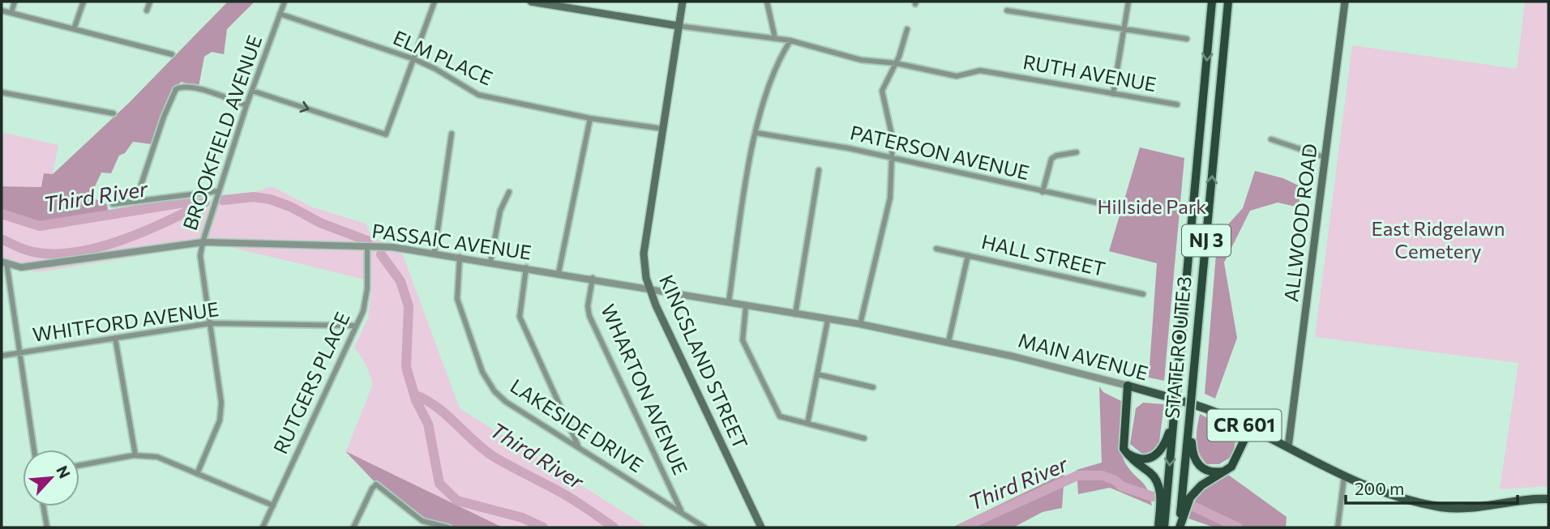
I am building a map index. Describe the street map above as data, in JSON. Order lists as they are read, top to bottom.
{
  "streets": {
    "highway": ["NJ 3", "STATE ROUTE 3"],
    "main road": [
      "ALLWOOD ROAD",
      "MAIN AVENUE",
      "KINGSLAND STREET",
      "CR 601"
    ],
    "street": [
      "ELM PLACE",
      "RUTH AVENUE",
      "BROOKFIELD AVENUE",
      "PATERSON AVENUE",
      "PASSAIC AVENUE",
      "HALL STREET",
      "WHITFORD AVENUE",
      "RUTGERS PLACE",
      "WHARTON AVENUE",
      "LAKESIDE DRIVE"
    ]
  },
  "crossings": [
    ["ELM PLACE", "BROOKFIELD AVENUE"],
    ["ELM PLACE", "KINGSLAND STREET"],
    ["RUTH AVENUE", "KINGSLAND STREET"],
    ["BROOKFIELD AVENUE", "PASSAIC AVENUE"],
    ["BROOKFIELD AVENUE", "WHITFORD AVENUE"],
    ["ALLWOOD ROAD", "MAIN AVENUE"],
    ["PASSAIC AVENUE", "MAIN AVENUE"],
    ["PASSAIC AVENUE", "KINGSLAND STREET"],
    ["PASSAIC AVENUE", "RUTGERS PLACE"],
    ["PASSAIC AVENUE", "WHARTON AVENUE"],
    ["PASSAIC AVENUE", "LAKESIDE DRIVE"],
    ["WHITFORD AVENUE", "RUTGERS PLACE"],
    ["WHARTON AVENUE", "LAKESIDE DRIVE"]
  ],
  "water": ["Third River"],
  "parks": ["Hillside Park", "East Ridgelawn Cemetery"],
  "scale_bar": "200 m",
  "north": "top right"
}
